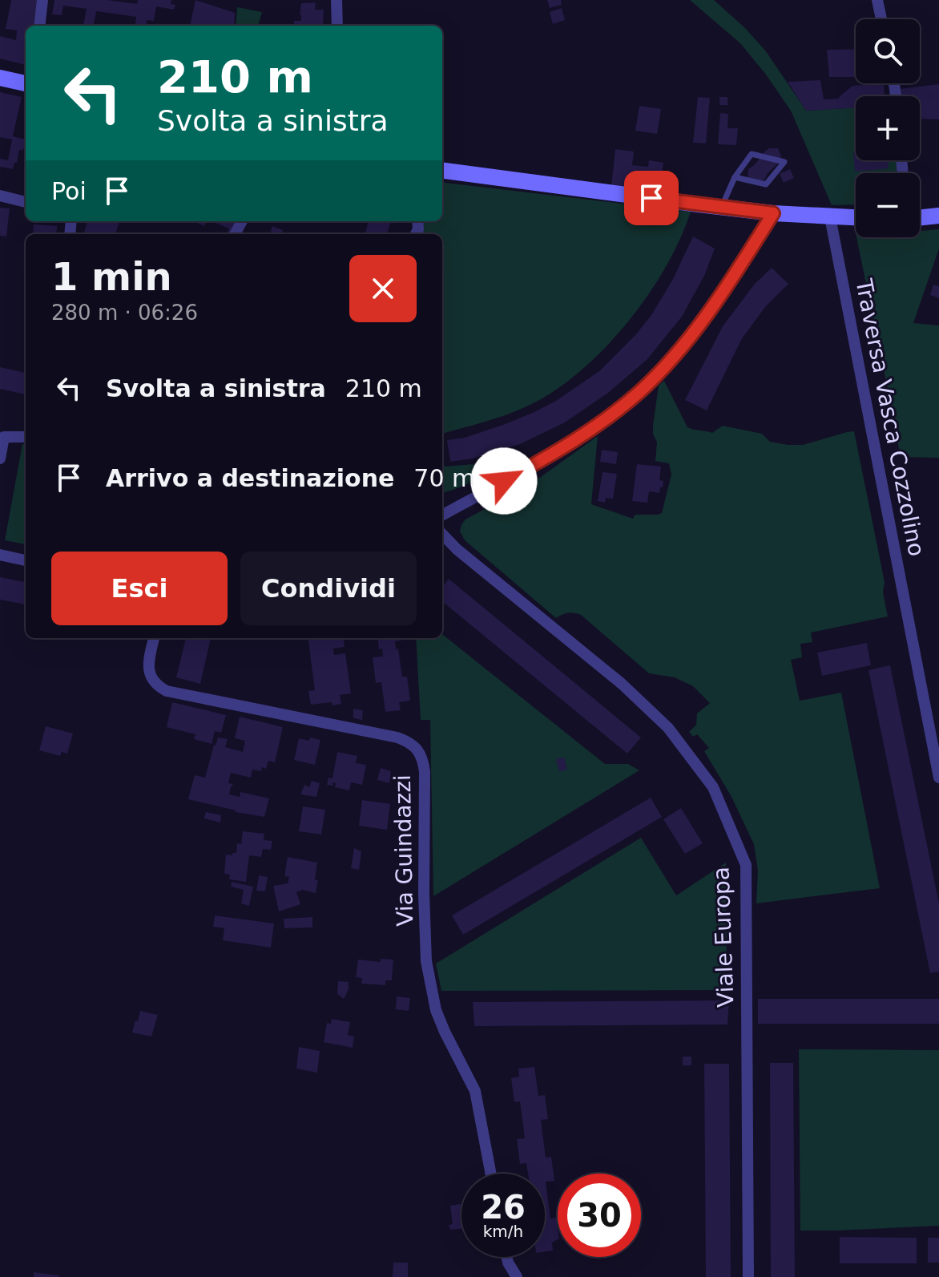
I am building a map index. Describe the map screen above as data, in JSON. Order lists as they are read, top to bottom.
{
  "streets": {
    "street": ["Traversa Vasca Cozzolino", "Via Guindazzi", "Viale Europa"]
  },
  "page": {
    "map_buttons": ["+", "−"],
    "turn": ["210 m", "Svolta a sinistra"],
    "then": "Poi",
    "heading": ["1 min", "280 m · 06:26"],
    "list": [
      {
        "name": "Svolta a sinistra",
        "value": "210 m"
      },
      {
        "name": "Arrivo a destinazione",
        "value": "70 m"
      }
    ],
    "buttons": ["Esci", "Condividi"],
    "speed": "26 km/h",
    "limit": "30"
  }
}
